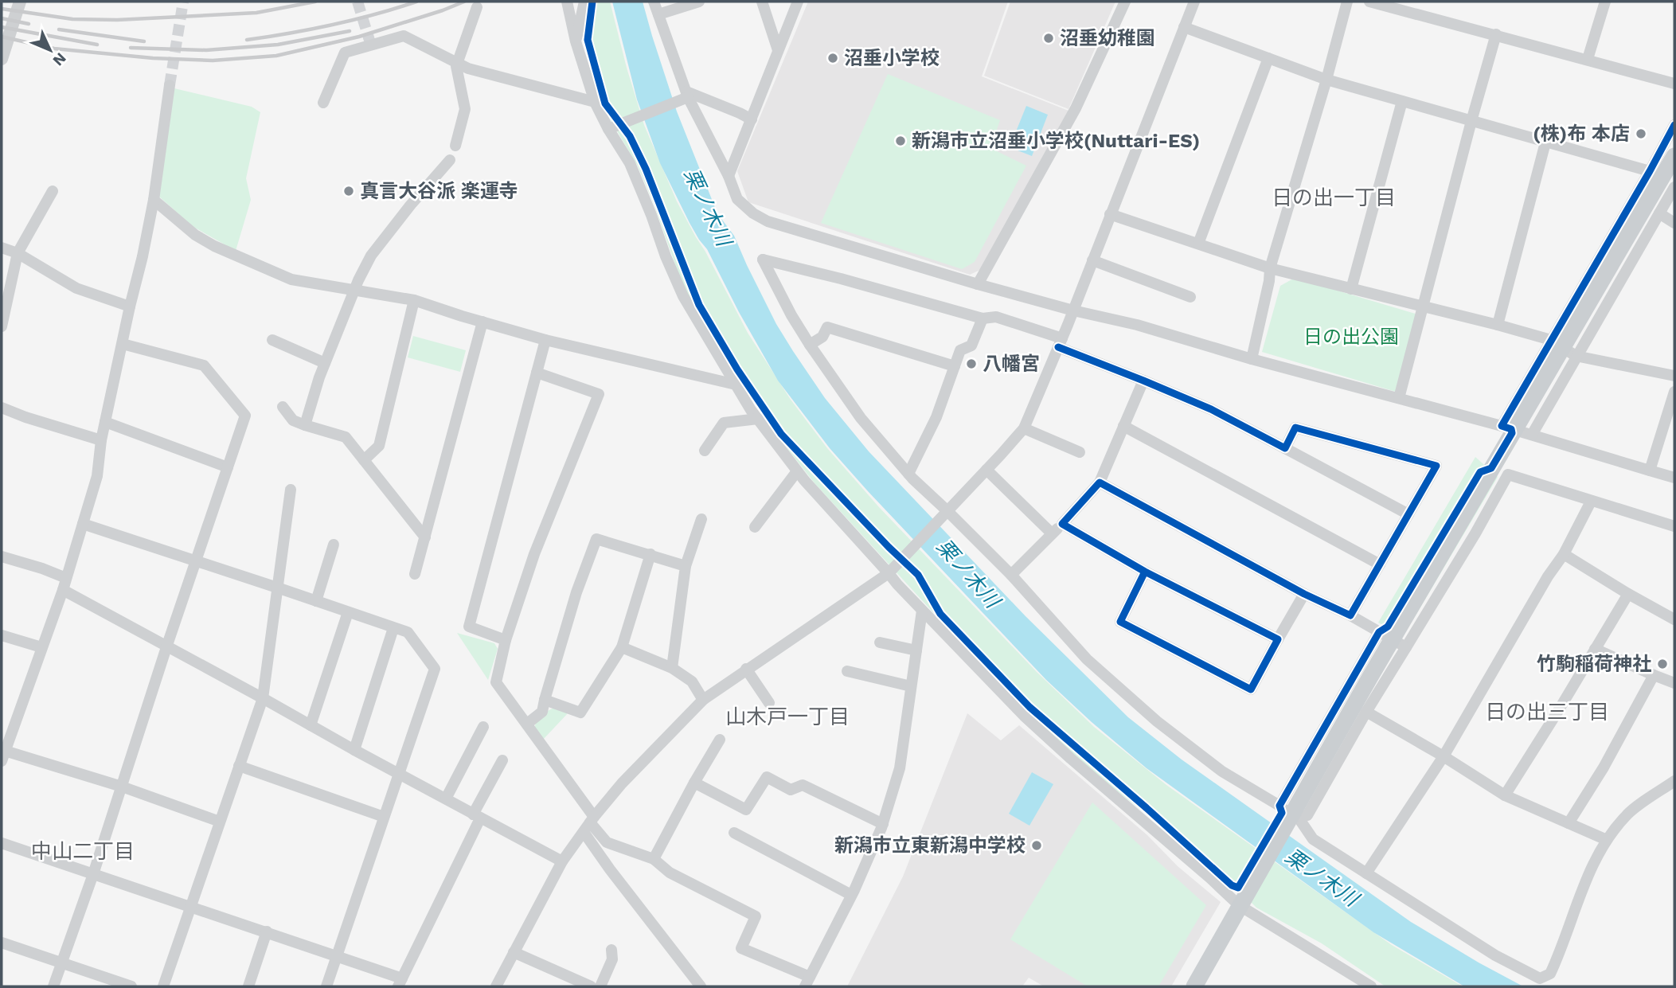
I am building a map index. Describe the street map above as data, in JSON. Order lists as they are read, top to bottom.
{
  "districts": [
    "日の出一丁目",
    "日の出三丁目",
    "山木戸一丁目",
    "中山二丁目"
  ],
  "water": ["栗ノ木川"],
  "parks": ["日の出公園"],
  "places": [
    "沼垂幼稚園",
    "沼垂小学校",
    "(株)布 本店",
    "新潟市立沼垂小学校(Nuttari-ES)",
    "真言大谷派 楽運寺",
    "八幡宮",
    "竹駒稲荷神社",
    "新潟市立東新潟中学校"
  ],
  "north": "bottom right"
}
